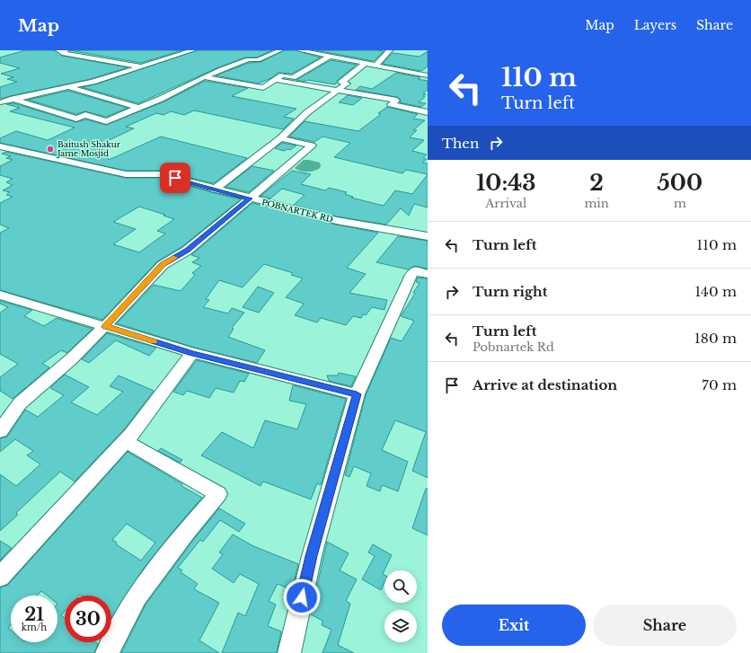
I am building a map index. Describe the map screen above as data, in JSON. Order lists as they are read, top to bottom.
{
  "streets": {
    "street": ["POBNARTEK RD"]
  },
  "places": ["Baitush Shakur Jame Mosjid"],
  "page": {
    "header": "Map",
    "nav": ["Map", "Layers", "Share"],
    "turn": ["110 m", "Turn left"],
    "then": "Then",
    "eta": [
      "10:43",
      "Arrival",
      "2",
      "min",
      "500",
      "m"
    ],
    "list": [
      {
        "name": "Turn left",
        "value": "110 m"
      },
      {
        "name": "Turn right",
        "value": "140 m"
      },
      {
        "name": "Turn left",
        "note": "Pobnartek Rd",
        "value": "180 m"
      },
      {
        "name": "Arrive at destination",
        "value": "70 m"
      }
    ],
    "speed": "21 km/h",
    "limit": "30",
    "buttons": ["Exit", "Share"]
  }
}
